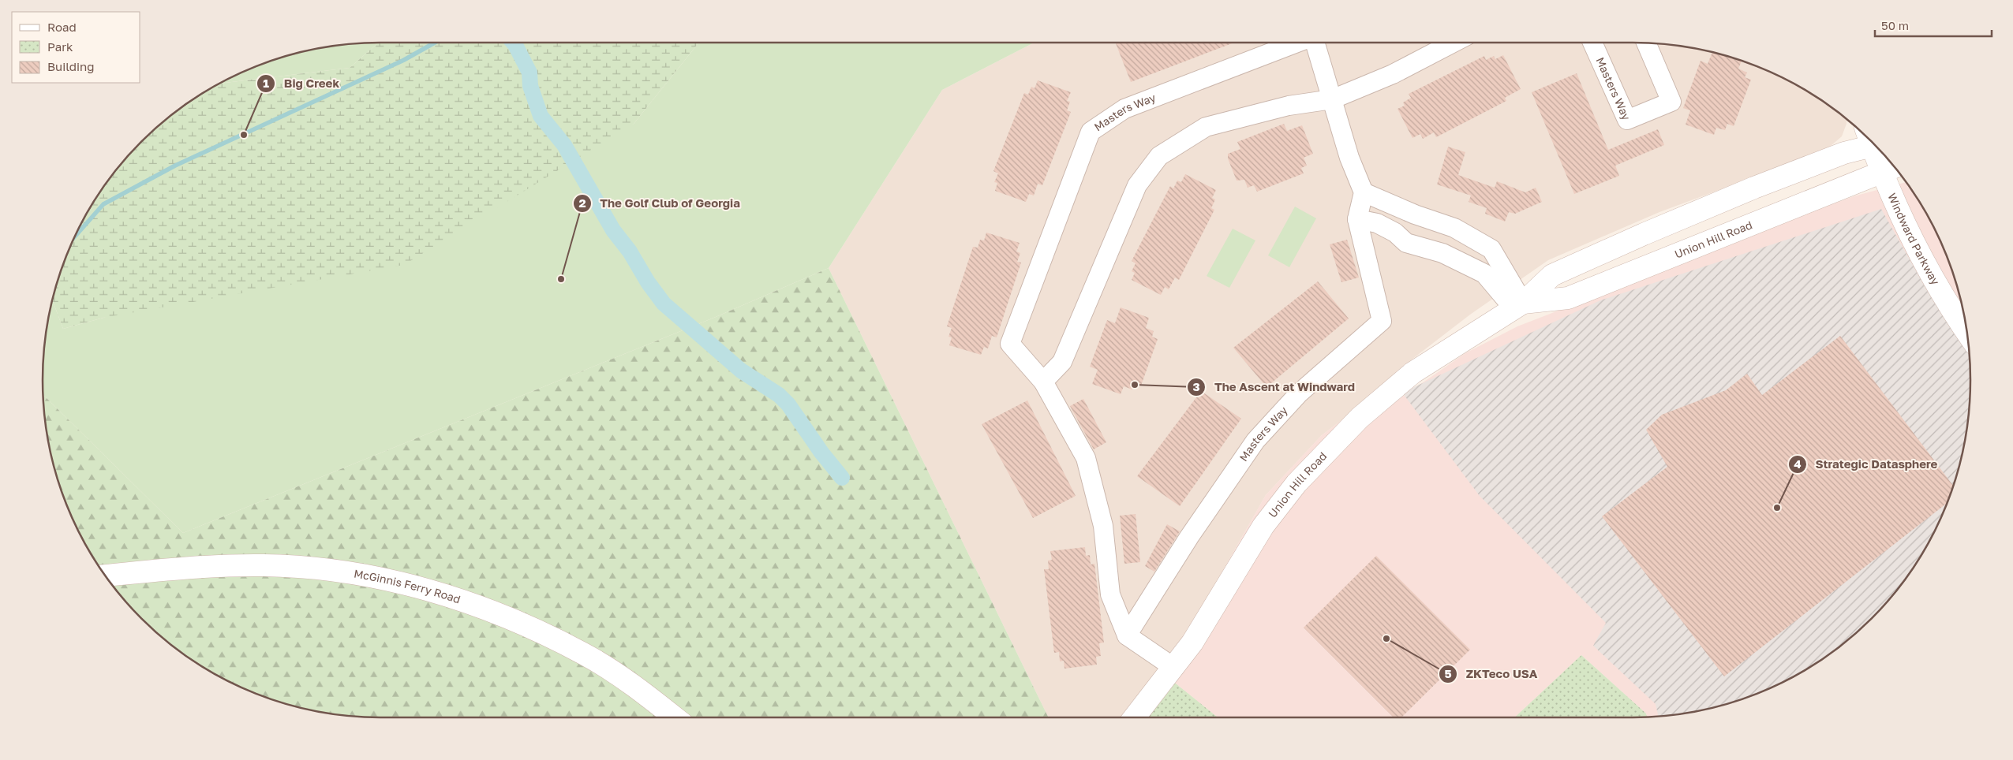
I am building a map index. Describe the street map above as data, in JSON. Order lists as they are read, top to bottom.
{
  "streets": {
    "street": [
      "Masters Way",
      "Windward Parkway",
      "Union Hill Road",
      "McGinnis Ferry Road"
    ]
  },
  "crossings": [
    ["Windward Parkway", "Union Hill Road"]
  ],
  "places": [
    "Big Creek",
    "The Golf Club of Georgia",
    "The Ascent at Windward",
    "Strategic Datasphere",
    "ZKTeco USA"
  ],
  "legend": ["Road", "Park", "Building"],
  "scale_bar": "50 m"
}
